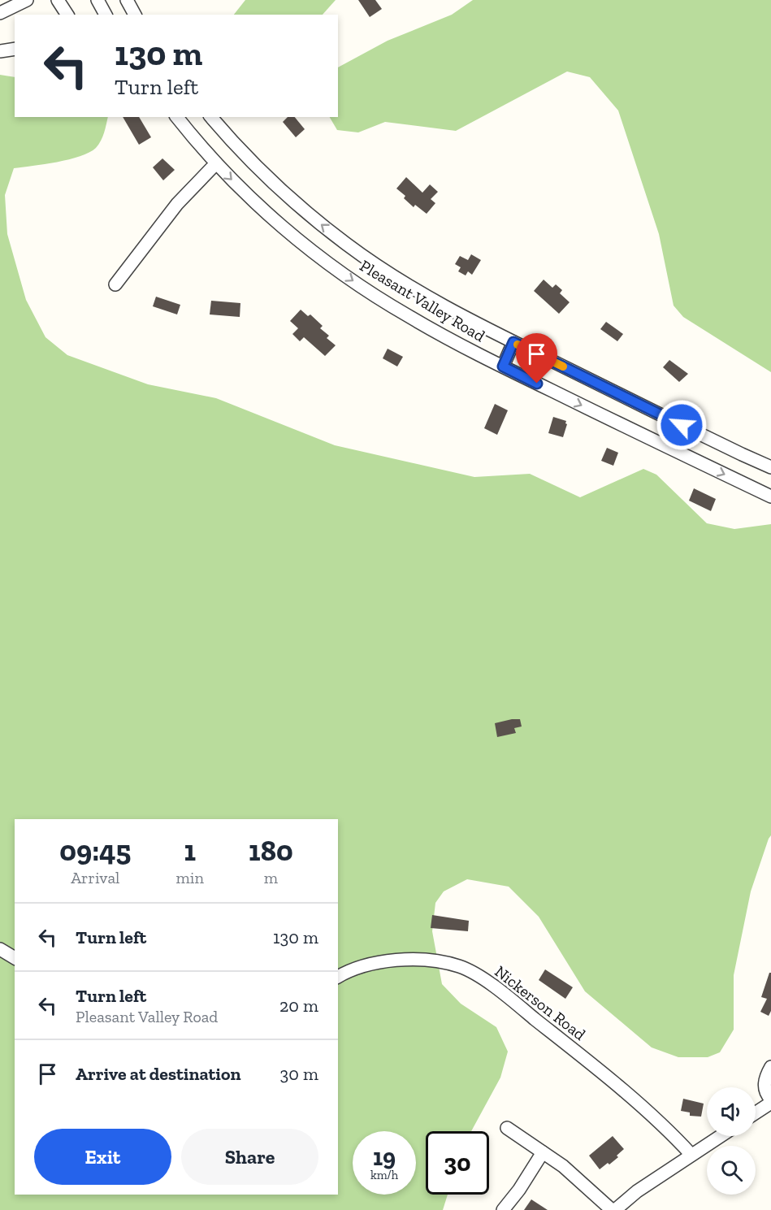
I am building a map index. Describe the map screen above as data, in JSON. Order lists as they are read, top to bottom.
{
  "streets": {
    "street": ["Pleasant Valley Road", "Nickerson Road"]
  },
  "page": {
    "turn": ["130 m", "Turn left"],
    "eta": [
      "09:45",
      "Arrival",
      "1",
      "min",
      "180",
      "m"
    ],
    "list": [
      {
        "name": "Turn left",
        "value": "130 m"
      },
      {
        "name": "Turn left",
        "note": "Pleasant Valley Road",
        "value": "20 m"
      },
      {
        "name": "Arrive at destination",
        "value": "30 m"
      }
    ],
    "buttons": ["Exit", "Share"],
    "speed": "19 km/h",
    "limit": "30"
  }
}
